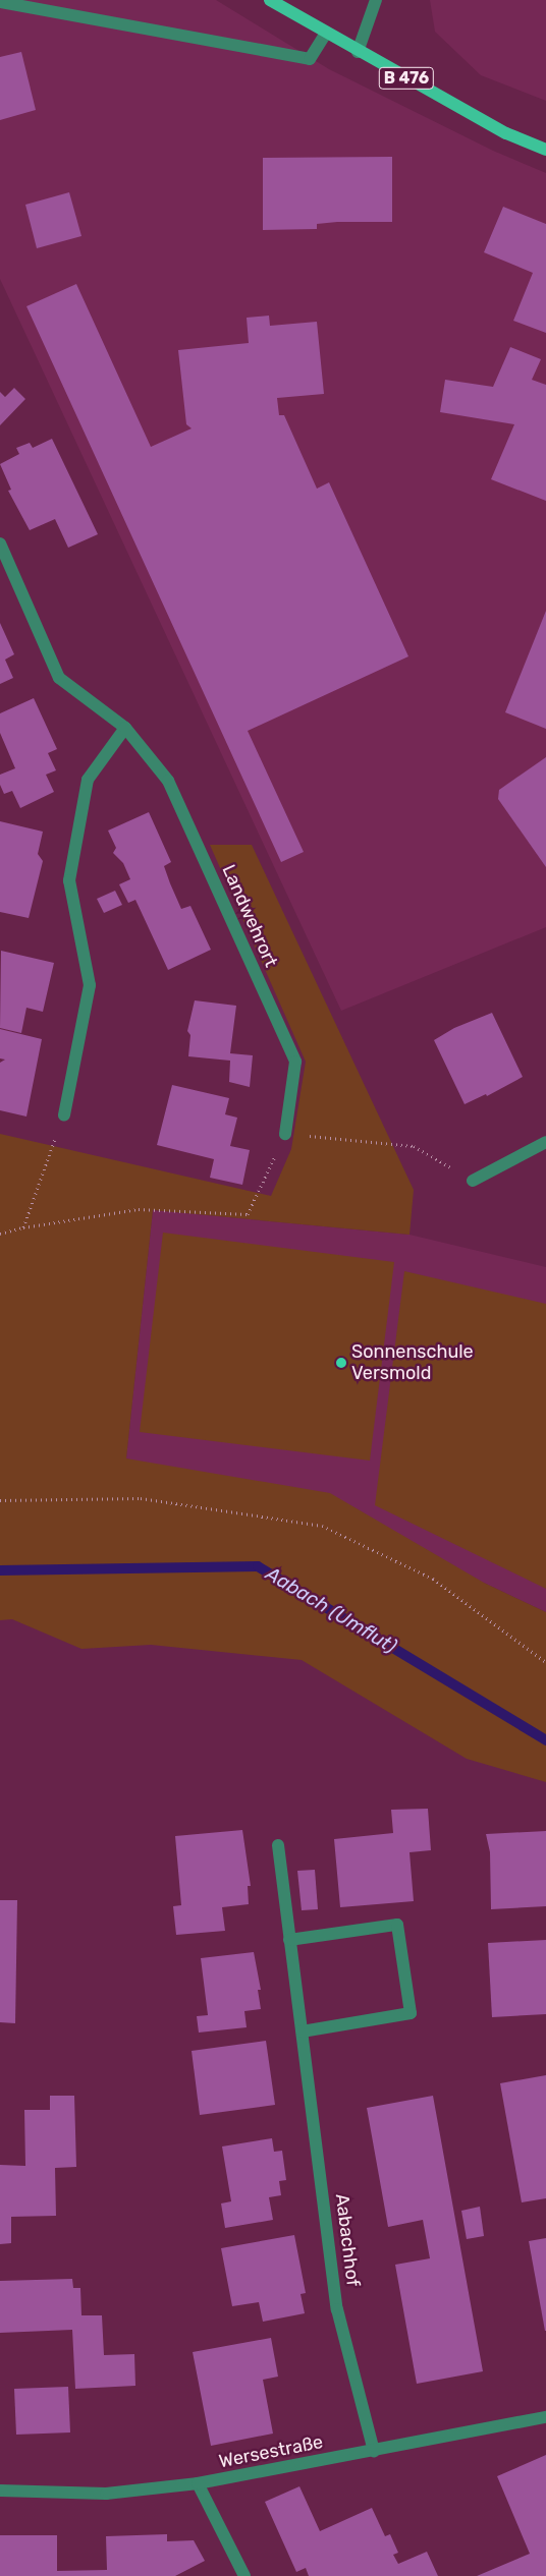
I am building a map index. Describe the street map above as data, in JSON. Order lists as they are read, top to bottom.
{
  "streets": {
    "main road": ["B 476"],
    "street": ["Landwehrort", "Aabachhof", "Wersestraße"]
  },
  "crossings": [
    ["Aabachhof", "Wersestraße"]
  ],
  "water": ["Aabach (Umflut)"],
  "places": ["Sonnenschule Versmold"]
}
